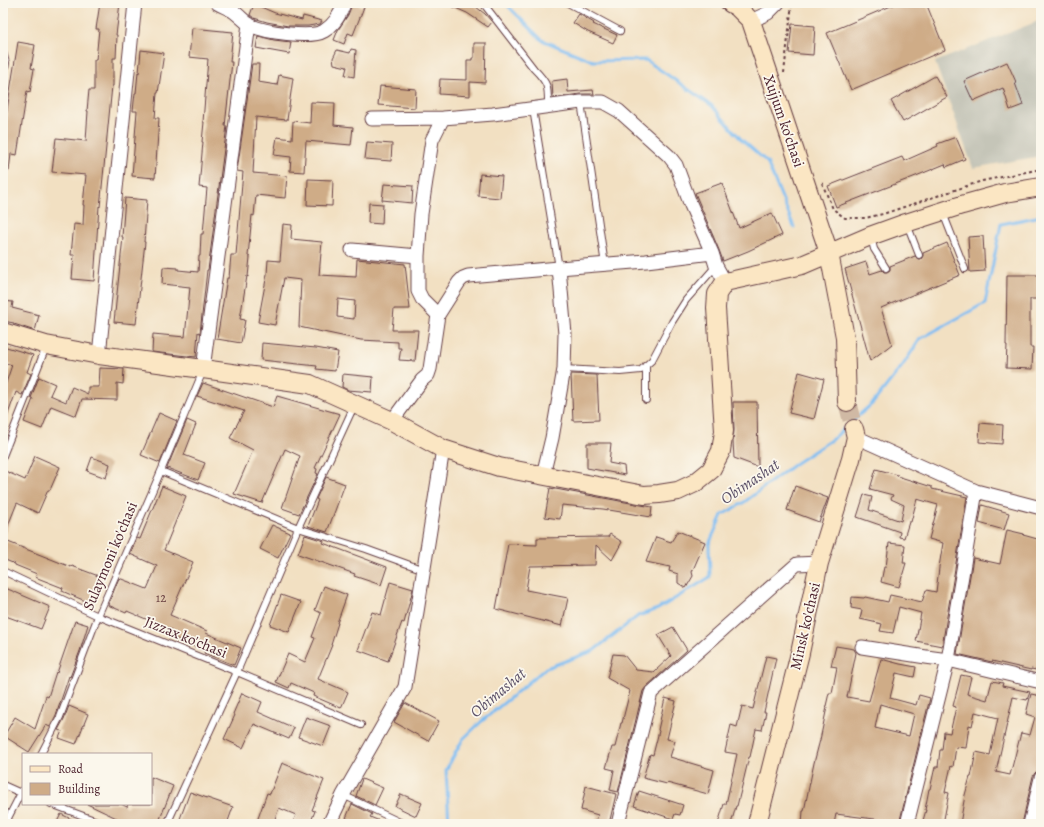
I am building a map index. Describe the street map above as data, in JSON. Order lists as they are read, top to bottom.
{
  "streets": {
    "street": ["Xujjum ko'chasi", "Minsk ko'chasi"],
    "lane": ["Sulaymoni ko'chasi", "Jizzax ko'chasi"]
  },
  "crossings": [
    ["Sulaymoni ko'chasi", "Jizzax ko'chasi"]
  ],
  "water": ["Obimashat"],
  "house_numbers": ["12"],
  "legend": ["Road", "Building"]
}
